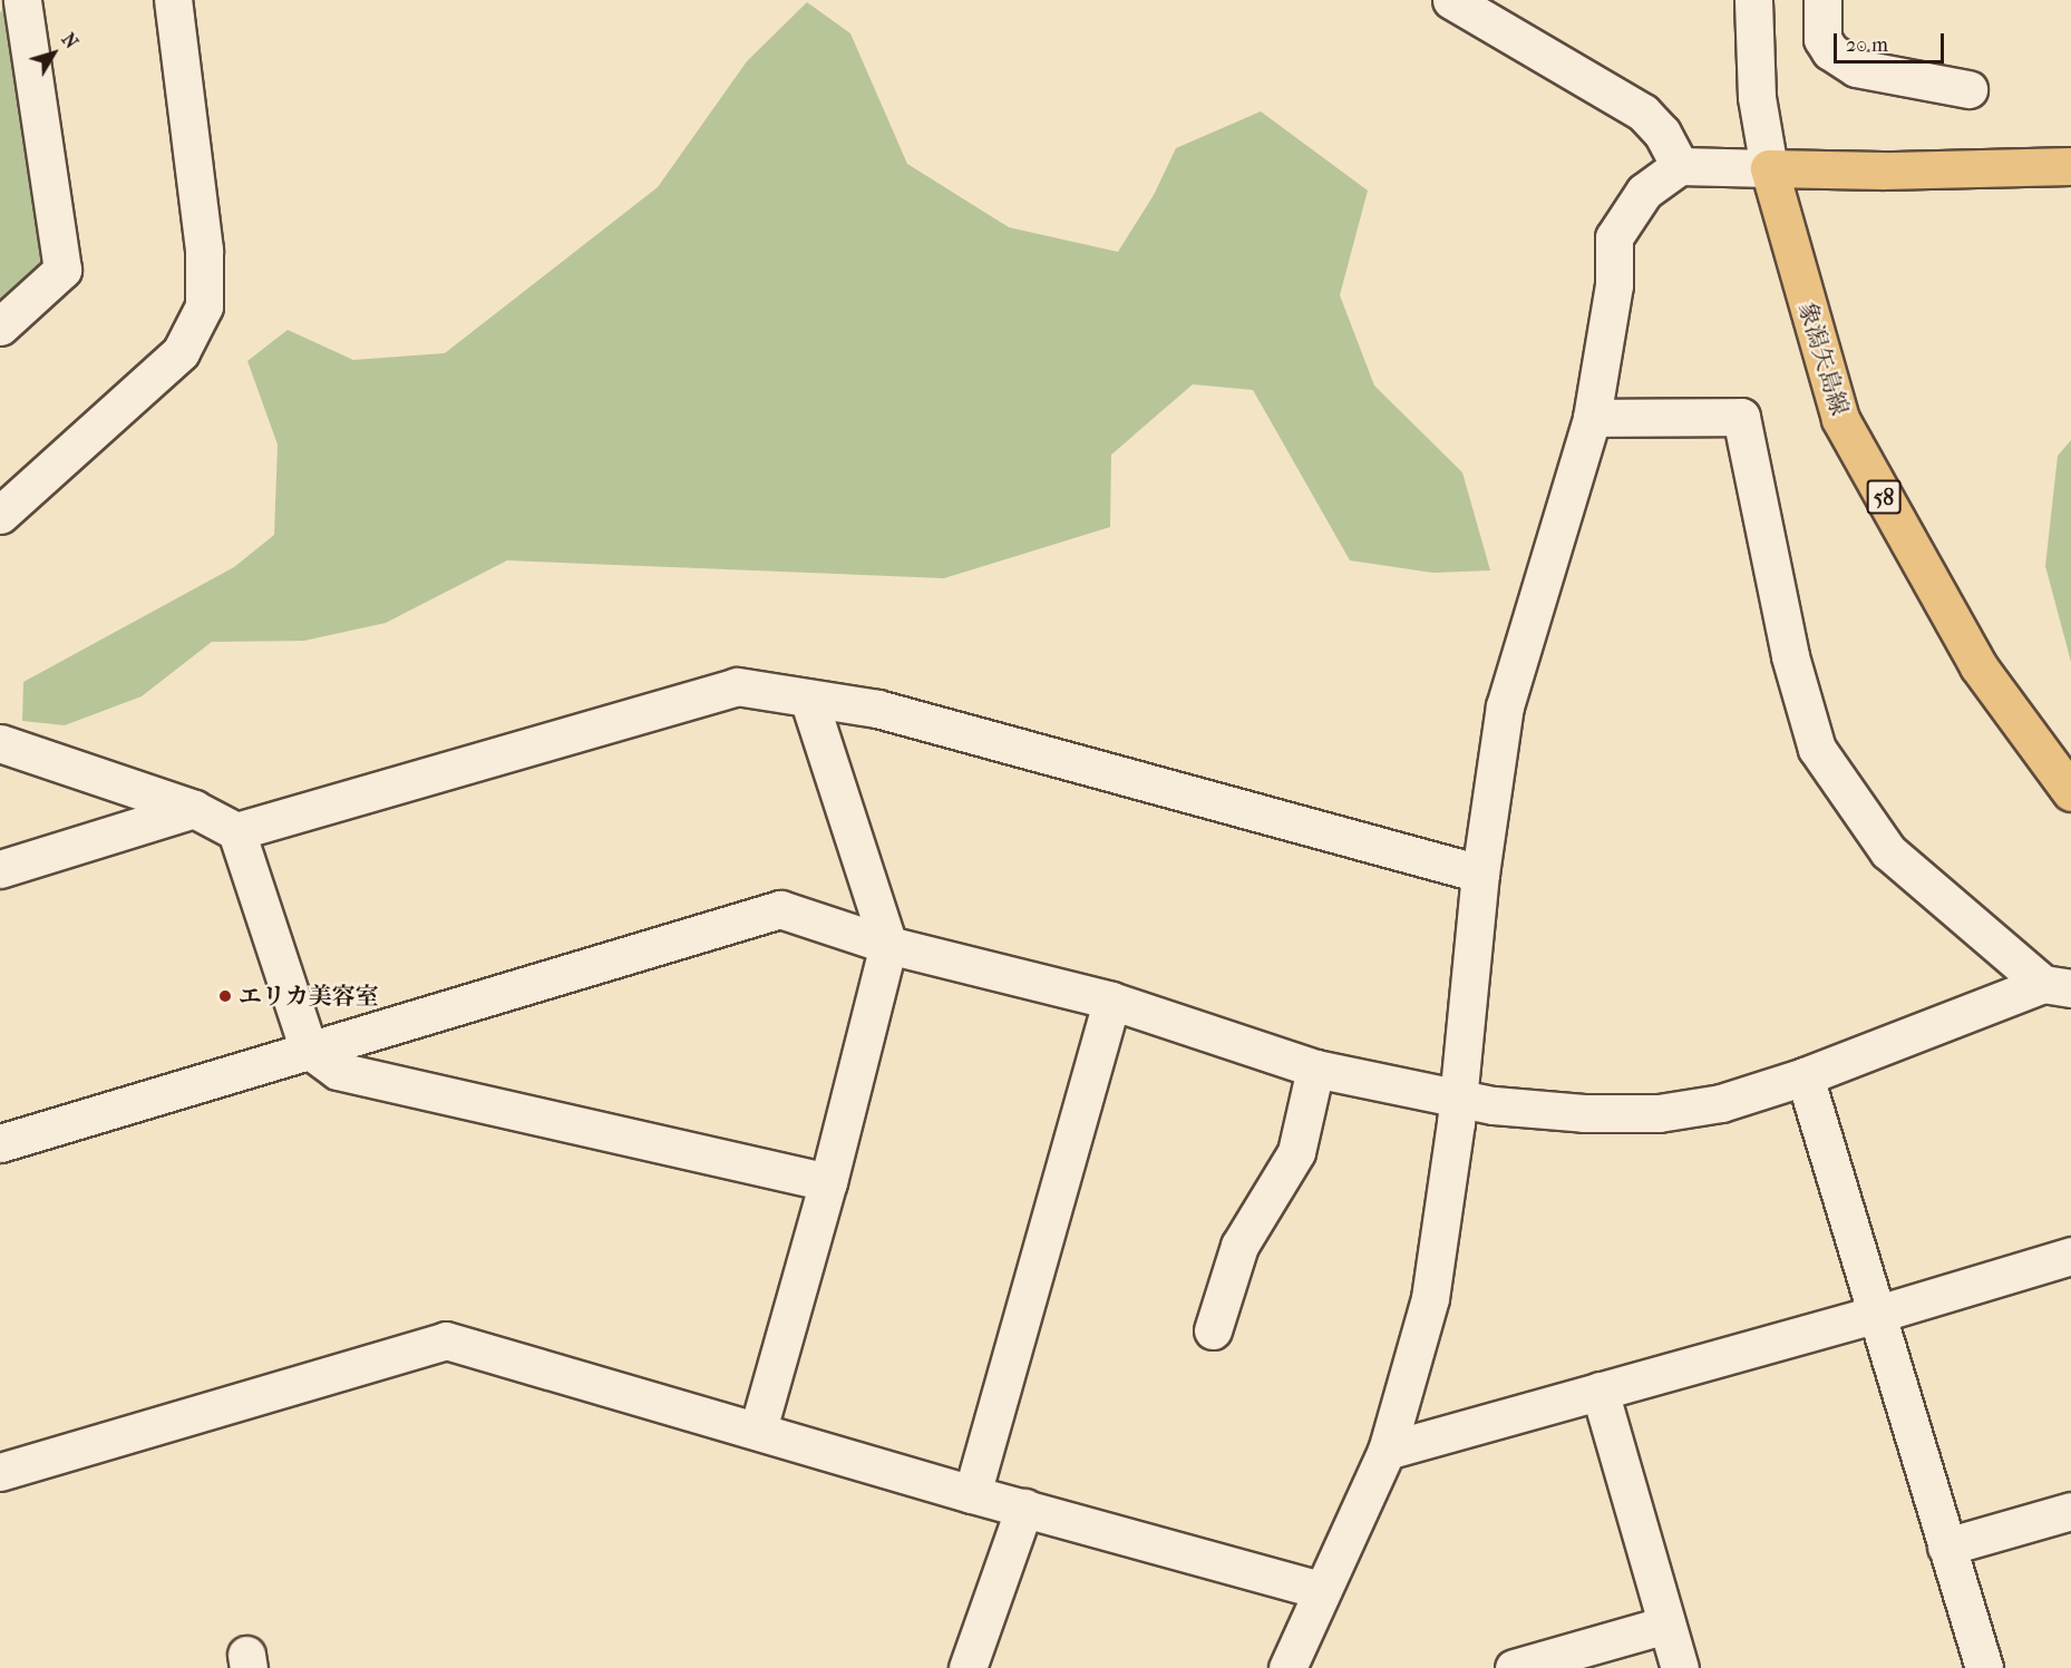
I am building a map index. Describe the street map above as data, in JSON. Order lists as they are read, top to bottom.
{
  "streets": {
    "main road": ["象潟矢島線", "58"]
  },
  "places": ["エリカ美容室"],
  "scale_bar": "20 m",
  "north": "top right"
}
